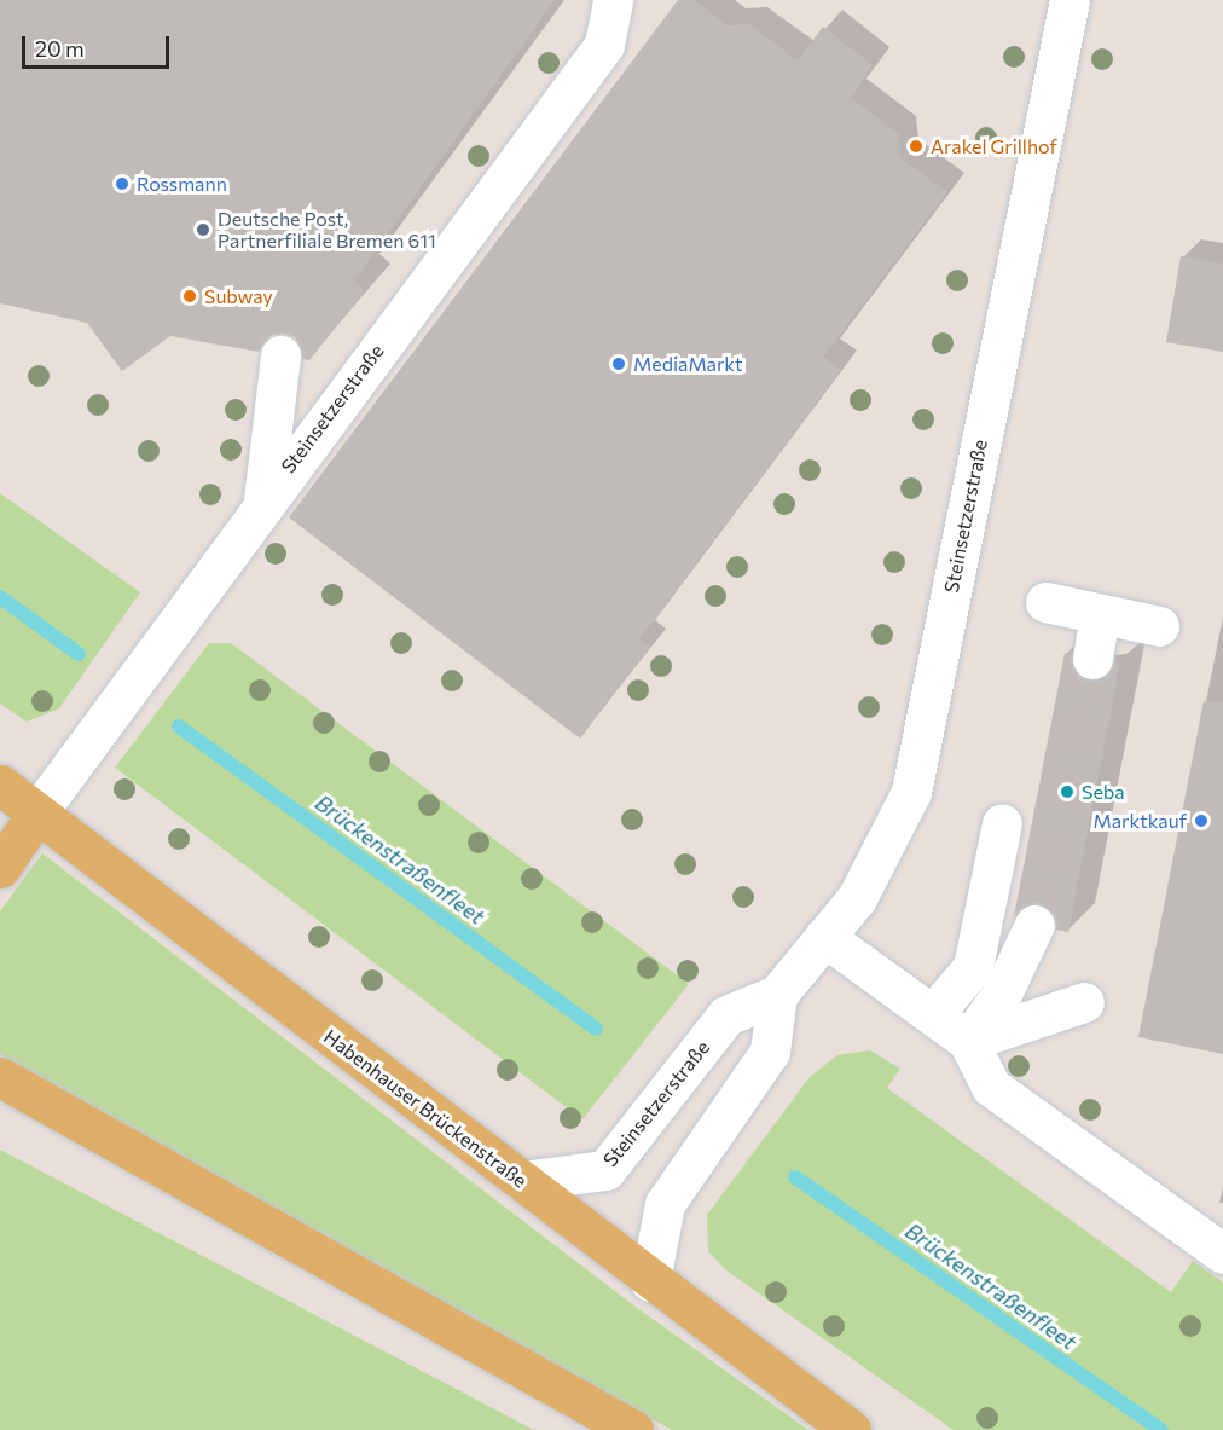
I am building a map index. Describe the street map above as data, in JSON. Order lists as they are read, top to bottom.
{
  "streets": {
    "main road": ["Habenhauser Brückenstraße"],
    "street": ["Steinsetzerstraße"]
  },
  "crossings": [
    ["Steinsetzerstraße", "Habenhauser Brückenstraße"]
  ],
  "water": ["Brückenstraßenfleet"],
  "places": [
    "Arakel Grillhof",
    "Rossmann",
    "Deutsche Post, Partnerfiliale Bremen 611",
    "Subway",
    "MediaMarkt",
    "Seba",
    "Marktkauf"
  ],
  "scale_bar": "20 m"
}
